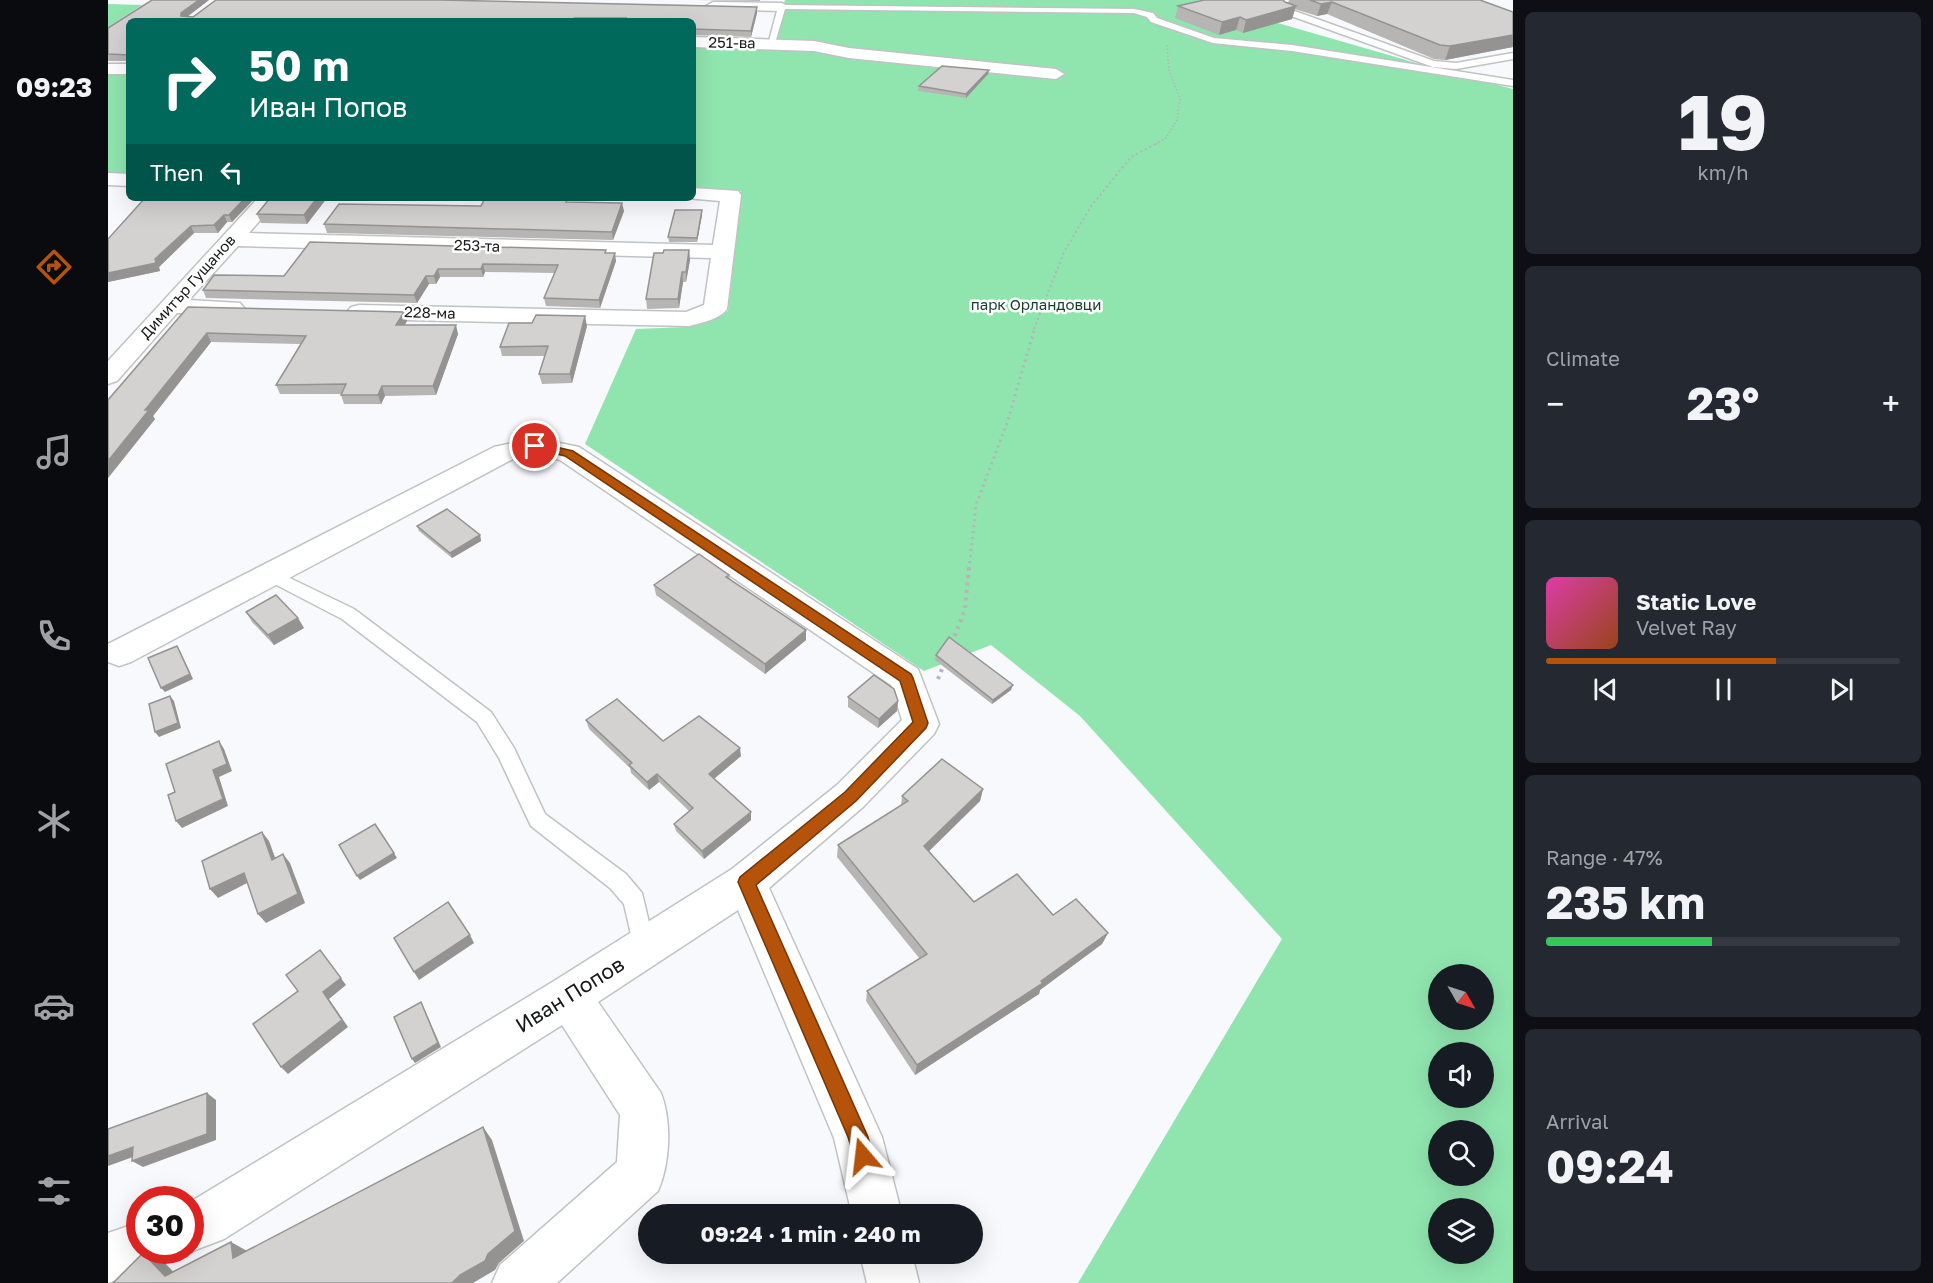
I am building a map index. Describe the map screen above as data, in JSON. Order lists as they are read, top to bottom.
{
  "streets": {
    "street": [
      "251-ва",
      "253-та",
      "Димитър Гущанов",
      "228-ма",
      "Иван Попов"
    ]
  },
  "crossings": [
    ["253-та", "Димитър Гущанов"],
    ["253-та", "228-ма"]
  ],
  "parks": ["парк Орландовци"],
  "north": "bottom right",
  "page": {
    "tabs": "09:23",
    "tile": [
      ["19", "km/h"],
      "Climate",
      ["Range · 47%", "235 km"],
      ["Arrival", "09:24"]
    ],
    "turn": ["50 m", "Иван Попов"],
    "then": "Then",
    "heat": ["−", "23°", "+"],
    "song": ["Static Love", "Velvet Ray"],
    "limit": "30",
    "trip": "09:24 · 1 min · 240 m"
  }
}
